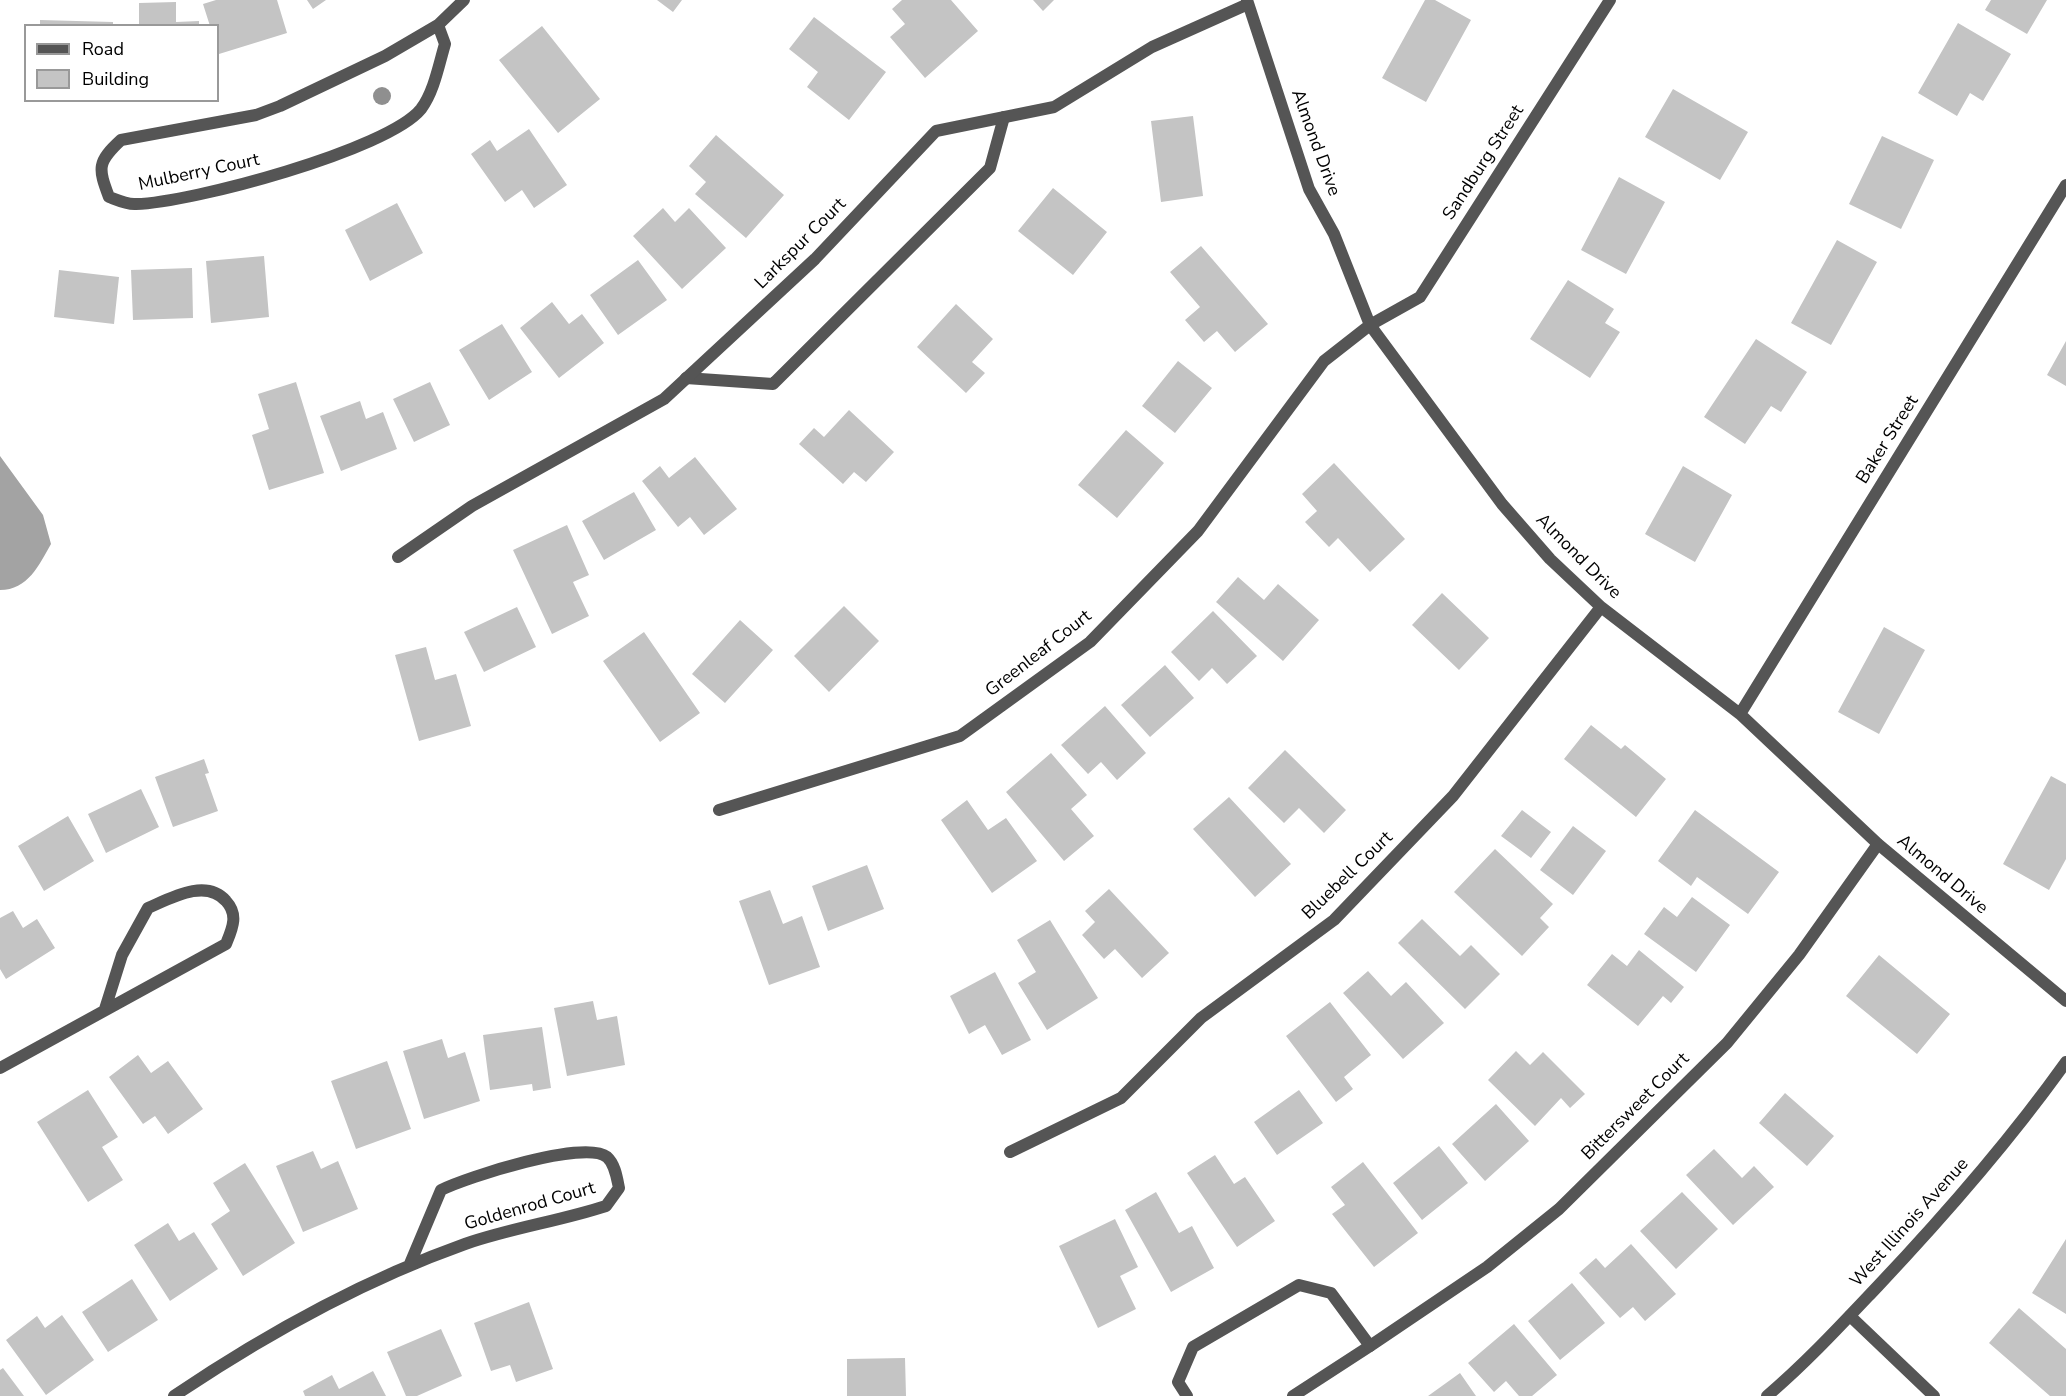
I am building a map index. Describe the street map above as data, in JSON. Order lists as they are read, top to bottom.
{
  "streets": {
    "street": [
      "Almond Drive",
      "Sandburg Street",
      "Mulberry Court",
      "Larkspur Court",
      "Baker Street",
      "Greenleaf Court",
      "Bluebell Court",
      "Bittersweet Court",
      "Goldenrod Court",
      "West Illinois Avenue"
    ]
  },
  "crossings": [
    ["Almond Drive", "Sandburg Street"],
    ["Almond Drive", "Larkspur Court"],
    ["Almond Drive", "Baker Street"],
    ["Almond Drive", "Greenleaf Court"],
    ["Almond Drive", "Bluebell Court"],
    ["Almond Drive", "Bittersweet Court"],
    ["Sandburg Street", "Greenleaf Court"]
  ],
  "legend": ["Road", "Building"]
}
